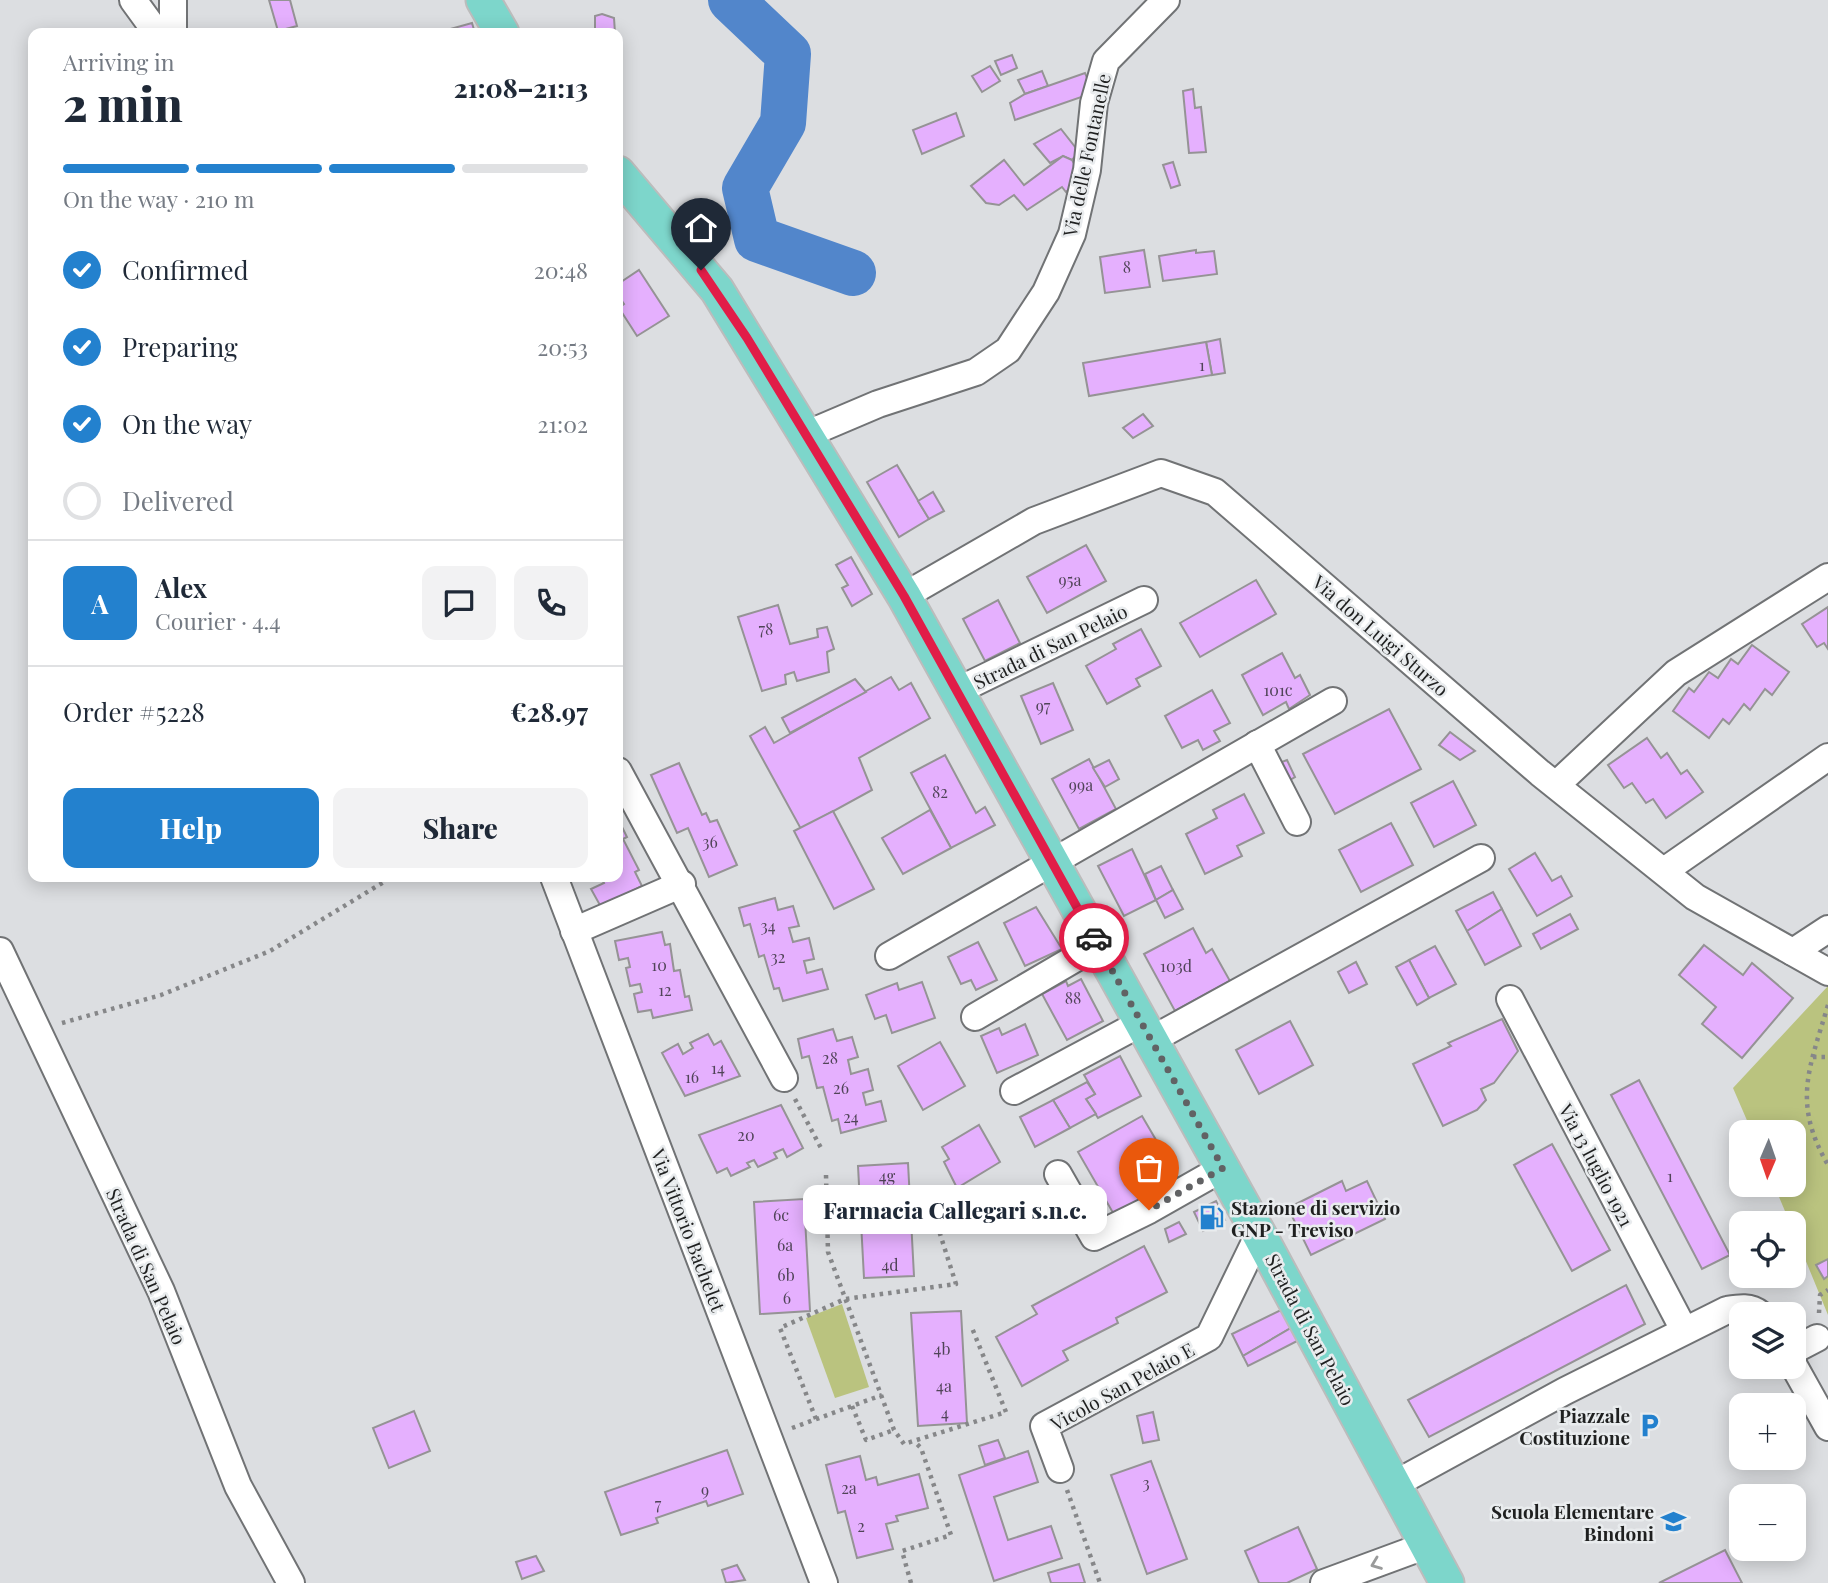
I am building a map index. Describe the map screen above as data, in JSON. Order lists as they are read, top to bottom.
{
  "streets": {
    "main road": ["Strada di San Pelaio"],
    "street": [
      "Via delle Fontanelle",
      "Via don Luigi Sturzo",
      "Via 13 luglio 1921",
      "Via Vittorio Bachelet",
      "Vicolo San Pelaio E"
    ]
  },
  "crossings": [
    ["Via delle Fontanelle", "Strada di San Pelaio"],
    ["Via don Luigi Sturzo", "Strada di San Pelaio"],
    ["Strada di San Pelaio", "Vicolo San Pelaio E"]
  ],
  "places": {
    "other": ["Farmacia Callegari s.n.c."],
    "fuel station": ["Stazione di servizio GNP - Treviso"],
    "parking": ["Piazzale Costituzione"],
    "school or university": ["Scuola Elementare Bindoni"]
  },
  "house_numbers": [
    "8",
    "1",
    "95a",
    "78",
    "101c",
    "97",
    "99a",
    "82",
    "36",
    "34",
    "32",
    "10",
    "103d",
    "12",
    "88",
    "28",
    "14",
    "16",
    "26",
    "24",
    "20",
    "4g",
    "1",
    "6c",
    "6a",
    "4d",
    "6b",
    "6",
    "4b",
    "4a",
    "4",
    "3",
    "2a",
    "9",
    "7",
    "2"
  ],
  "north": "bottom",
  "page": {
    "heading": ["2 min", "Arriving in", "21:08–21:13"],
    "panel": [
      "Alex",
      "Courier · 4.4",
      "Order #5228",
      "€28.97"
    ],
    "bar": "On the way · 210 m",
    "list": [
      ["Confirmed", "20:48"],
      ["Preparing", "20:53"],
      ["On the way", "21:02"],
      "Delivered"
    ],
    "round": "A",
    "buttons": ["Help", "Share"],
    "map_buttons": ["+", "−"],
    "bubble": "Farmacia Callegari s.n.c."
  }
}
